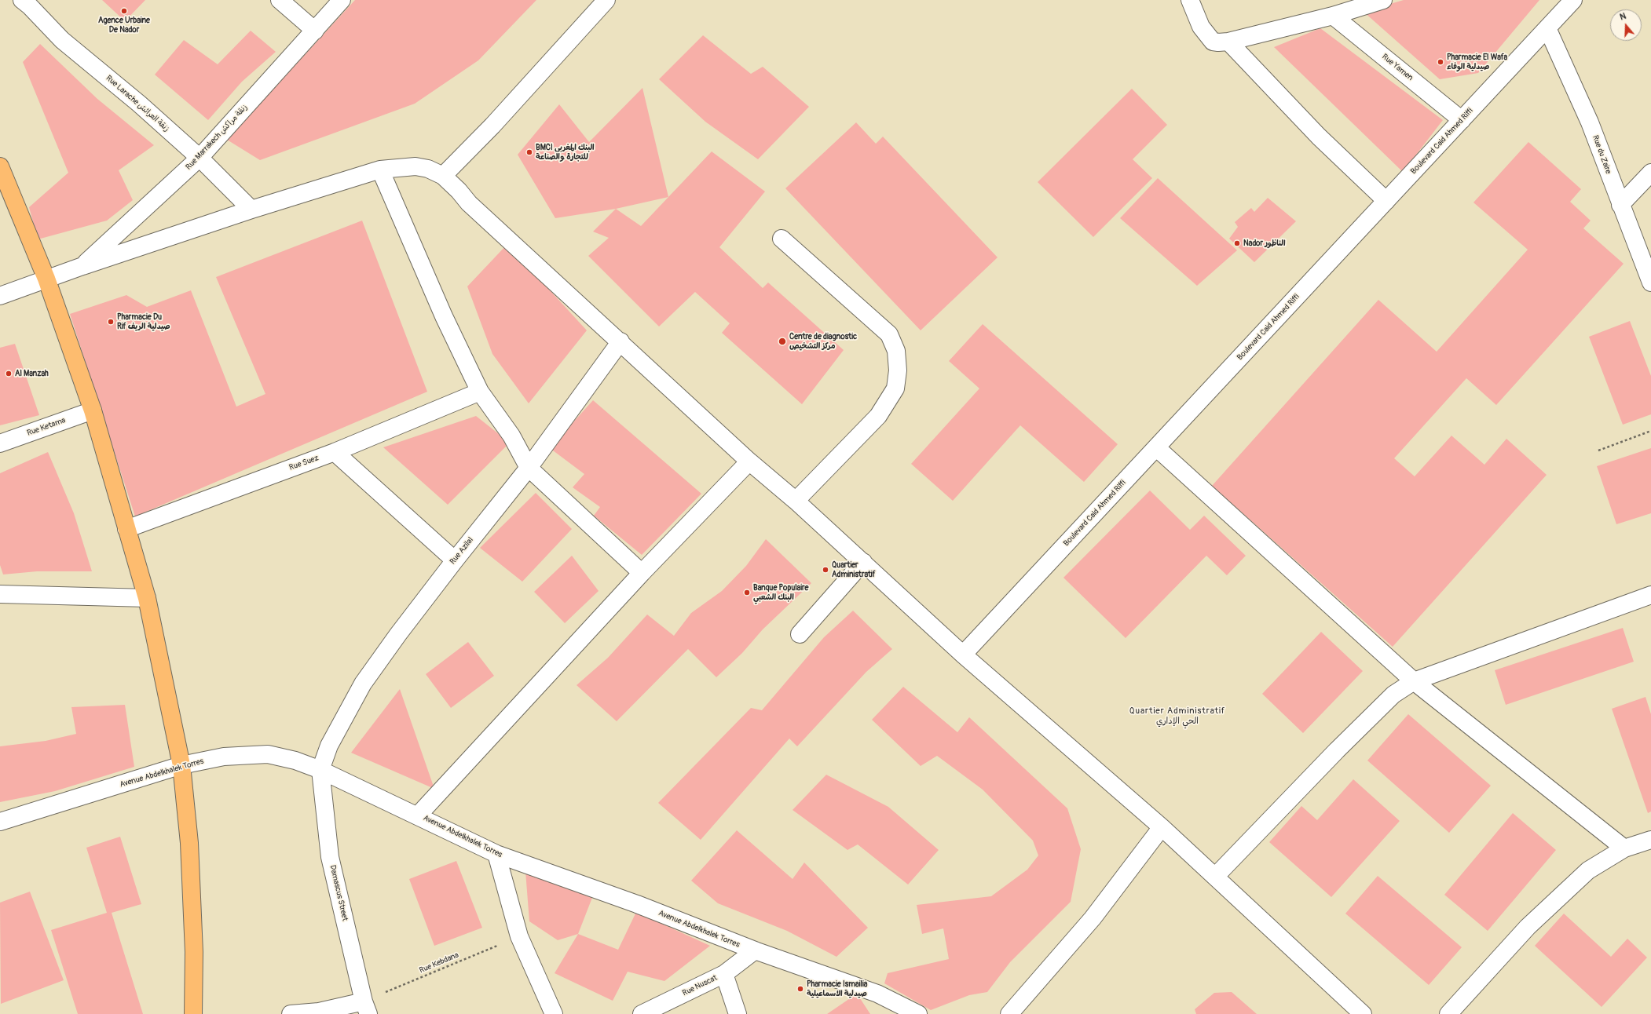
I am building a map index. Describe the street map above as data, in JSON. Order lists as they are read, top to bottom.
{
  "streets": {
    "street": [
      "Rue Yamen",
      "Rue Larache زنقة العرائش",
      "Rue Marrakech زنقة مراكش",
      "Boulevard Caid Ahmed Riffi",
      "Rue du Zaire",
      "Rue Ketama",
      "Rue Suez",
      "Rue Azilal",
      "Avenue Abdelkhalek Torres",
      "Damascus Street",
      "Rue Nuscat"
    ],
    "path": ["Rue Kebdana"]
  },
  "crossings": [
    ["Rue Yamen", "Boulevard Caid Ahmed Riffi"],
    ["Rue Larache زنقة العرائش", "Rue Marrakech زنقة مراكش"],
    ["Boulevard Caid Ahmed Riffi", "Rue du Zaire"],
    ["Rue Azilal", "Avenue Abdelkhalek Torres"],
    ["Rue Azilal", "Damascus Street"],
    ["Avenue Abdelkhalek Torres", "Damascus Street"],
    ["Avenue Abdelkhalek Torres", "Rue Nuscat"],
    ["Damascus Street", "Rue Kebdana"]
  ],
  "districts": ["Quartier Administratif الحي الإداري"],
  "places": [
    "Agence Urbaine De Nador",
    "Pharmacie El Wafa صيدلية الوفاء",
    "BMCI البنك المغربي للتجارة والصناعة",
    "Nador الناظور",
    "Pharmacie Du Rif صيدلية الريف",
    "Centre de diagnostic مركز التشخيص",
    "Al Manzah",
    "Quartier Administratif",
    "Banque Populaire البنك الشعبي",
    "Pharmacie Ismailia صيدلية الاسماعيلية"
  ],
  "north": "top"
}
